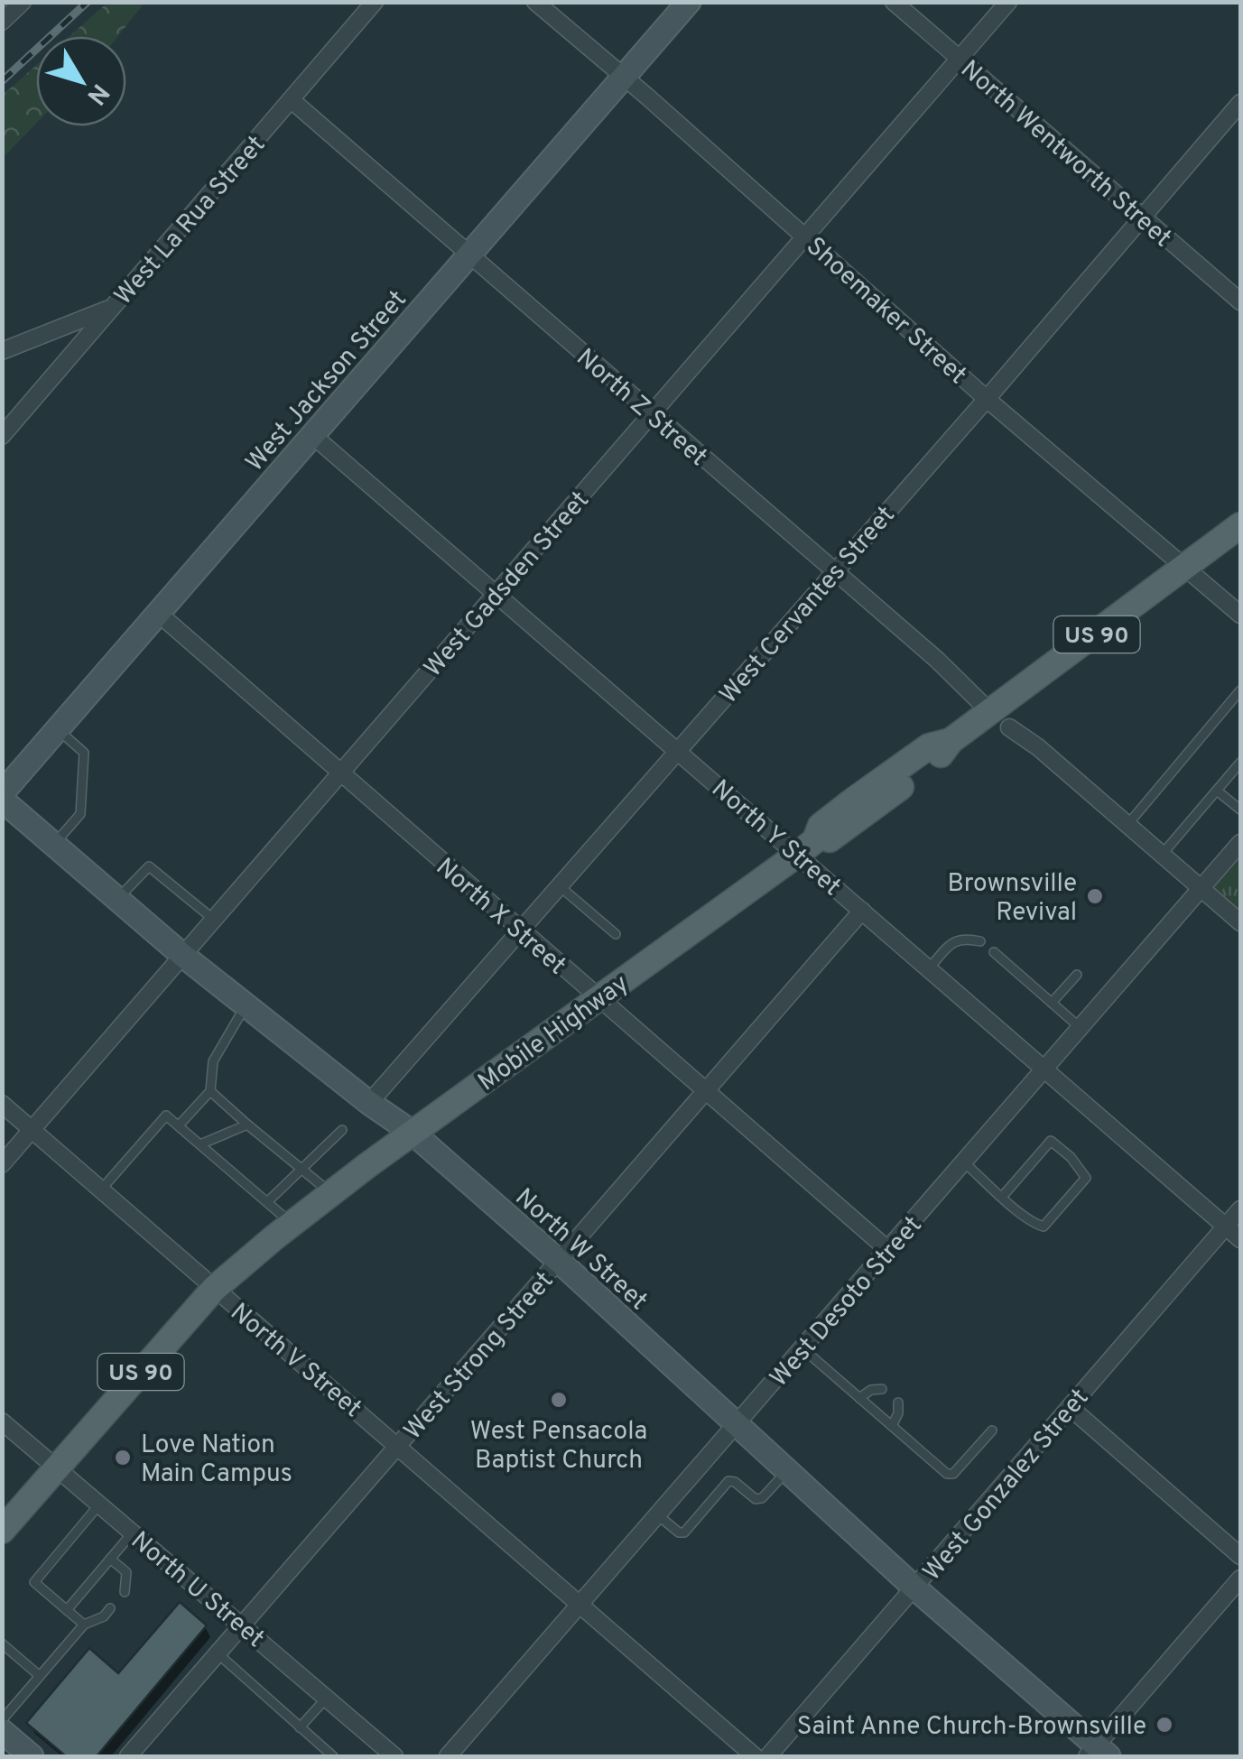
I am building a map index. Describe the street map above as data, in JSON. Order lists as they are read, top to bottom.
{
  "streets": {
    "main road": [
      "West Jackson Street",
      "US 90",
      "Mobile Highway",
      "North W Street"
    ],
    "street": [
      "North Wentworth Street",
      "West La Rua Street",
      "Shoemaker Street",
      "North Z Street",
      "West Gadsden Street",
      "West Cervantes Street",
      "North Y Street",
      "North X Street",
      "West Desoto Street",
      "West Strong Street",
      "North V Street",
      "West Gonzalez Street",
      "North U Street"
    ]
  },
  "crossings": [
    ["North Wentworth Street", "West Gadsden Street"],
    ["North Wentworth Street", "West Cervantes Street"],
    ["West La Rua Street", "North Z Street"],
    ["Shoemaker Street", "West Jackson Street"],
    ["Shoemaker Street", "West Gadsden Street"],
    ["Shoemaker Street", "West Cervantes Street"],
    ["Shoemaker Street", "Mobile Highway"],
    ["West Jackson Street", "North Z Street"],
    ["West Jackson Street", "North Y Street"],
    ["West Jackson Street", "North X Street"],
    ["West Jackson Street", "North W Street"],
    ["North Z Street", "West Gadsden Street"],
    ["North Z Street", "West Cervantes Street"],
    ["North Z Street", "Mobile Highway"],
    ["North Z Street", "West Desoto Street"],
    ["West Gadsden Street", "North Y Street"],
    ["West Gadsden Street", "North X Street"],
    ["West Gadsden Street", "North W Street"],
    ["West Gadsden Street", "North V Street"],
    ["West Cervantes Street", "North Y Street"],
    ["West Cervantes Street", "North X Street"],
    ["West Cervantes Street", "North W Street"],
    ["US 90", "Mobile Highway"],
    ["US 90", "North V Street"],
    ["US 90", "North U Street"],
    ["North Y Street", "Mobile Highway"],
    ["North Y Street", "West Desoto Street"],
    ["North Y Street", "West Strong Street"],
    ["North Y Street", "West Gonzalez Street"],
    ["North X Street", "Mobile Highway"],
    ["North X Street", "West Desoto Street"],
    ["North X Street", "West Strong Street"],
    ["Mobile Highway", "North W Street"],
    ["North W Street", "West Desoto Street"],
    ["North W Street", "West Strong Street"],
    ["North W Street", "West Gonzalez Street"],
    ["West Desoto Street", "North V Street"],
    ["West Strong Street", "North V Street"],
    ["West Strong Street", "North U Street"]
  ],
  "places": [
    "Brownsville Revival",
    "West Pensacola Baptist Church",
    "Love Nation Main Campus",
    "Saint Anne Church-Brownsville"
  ],
  "north": "bottom right"
}
